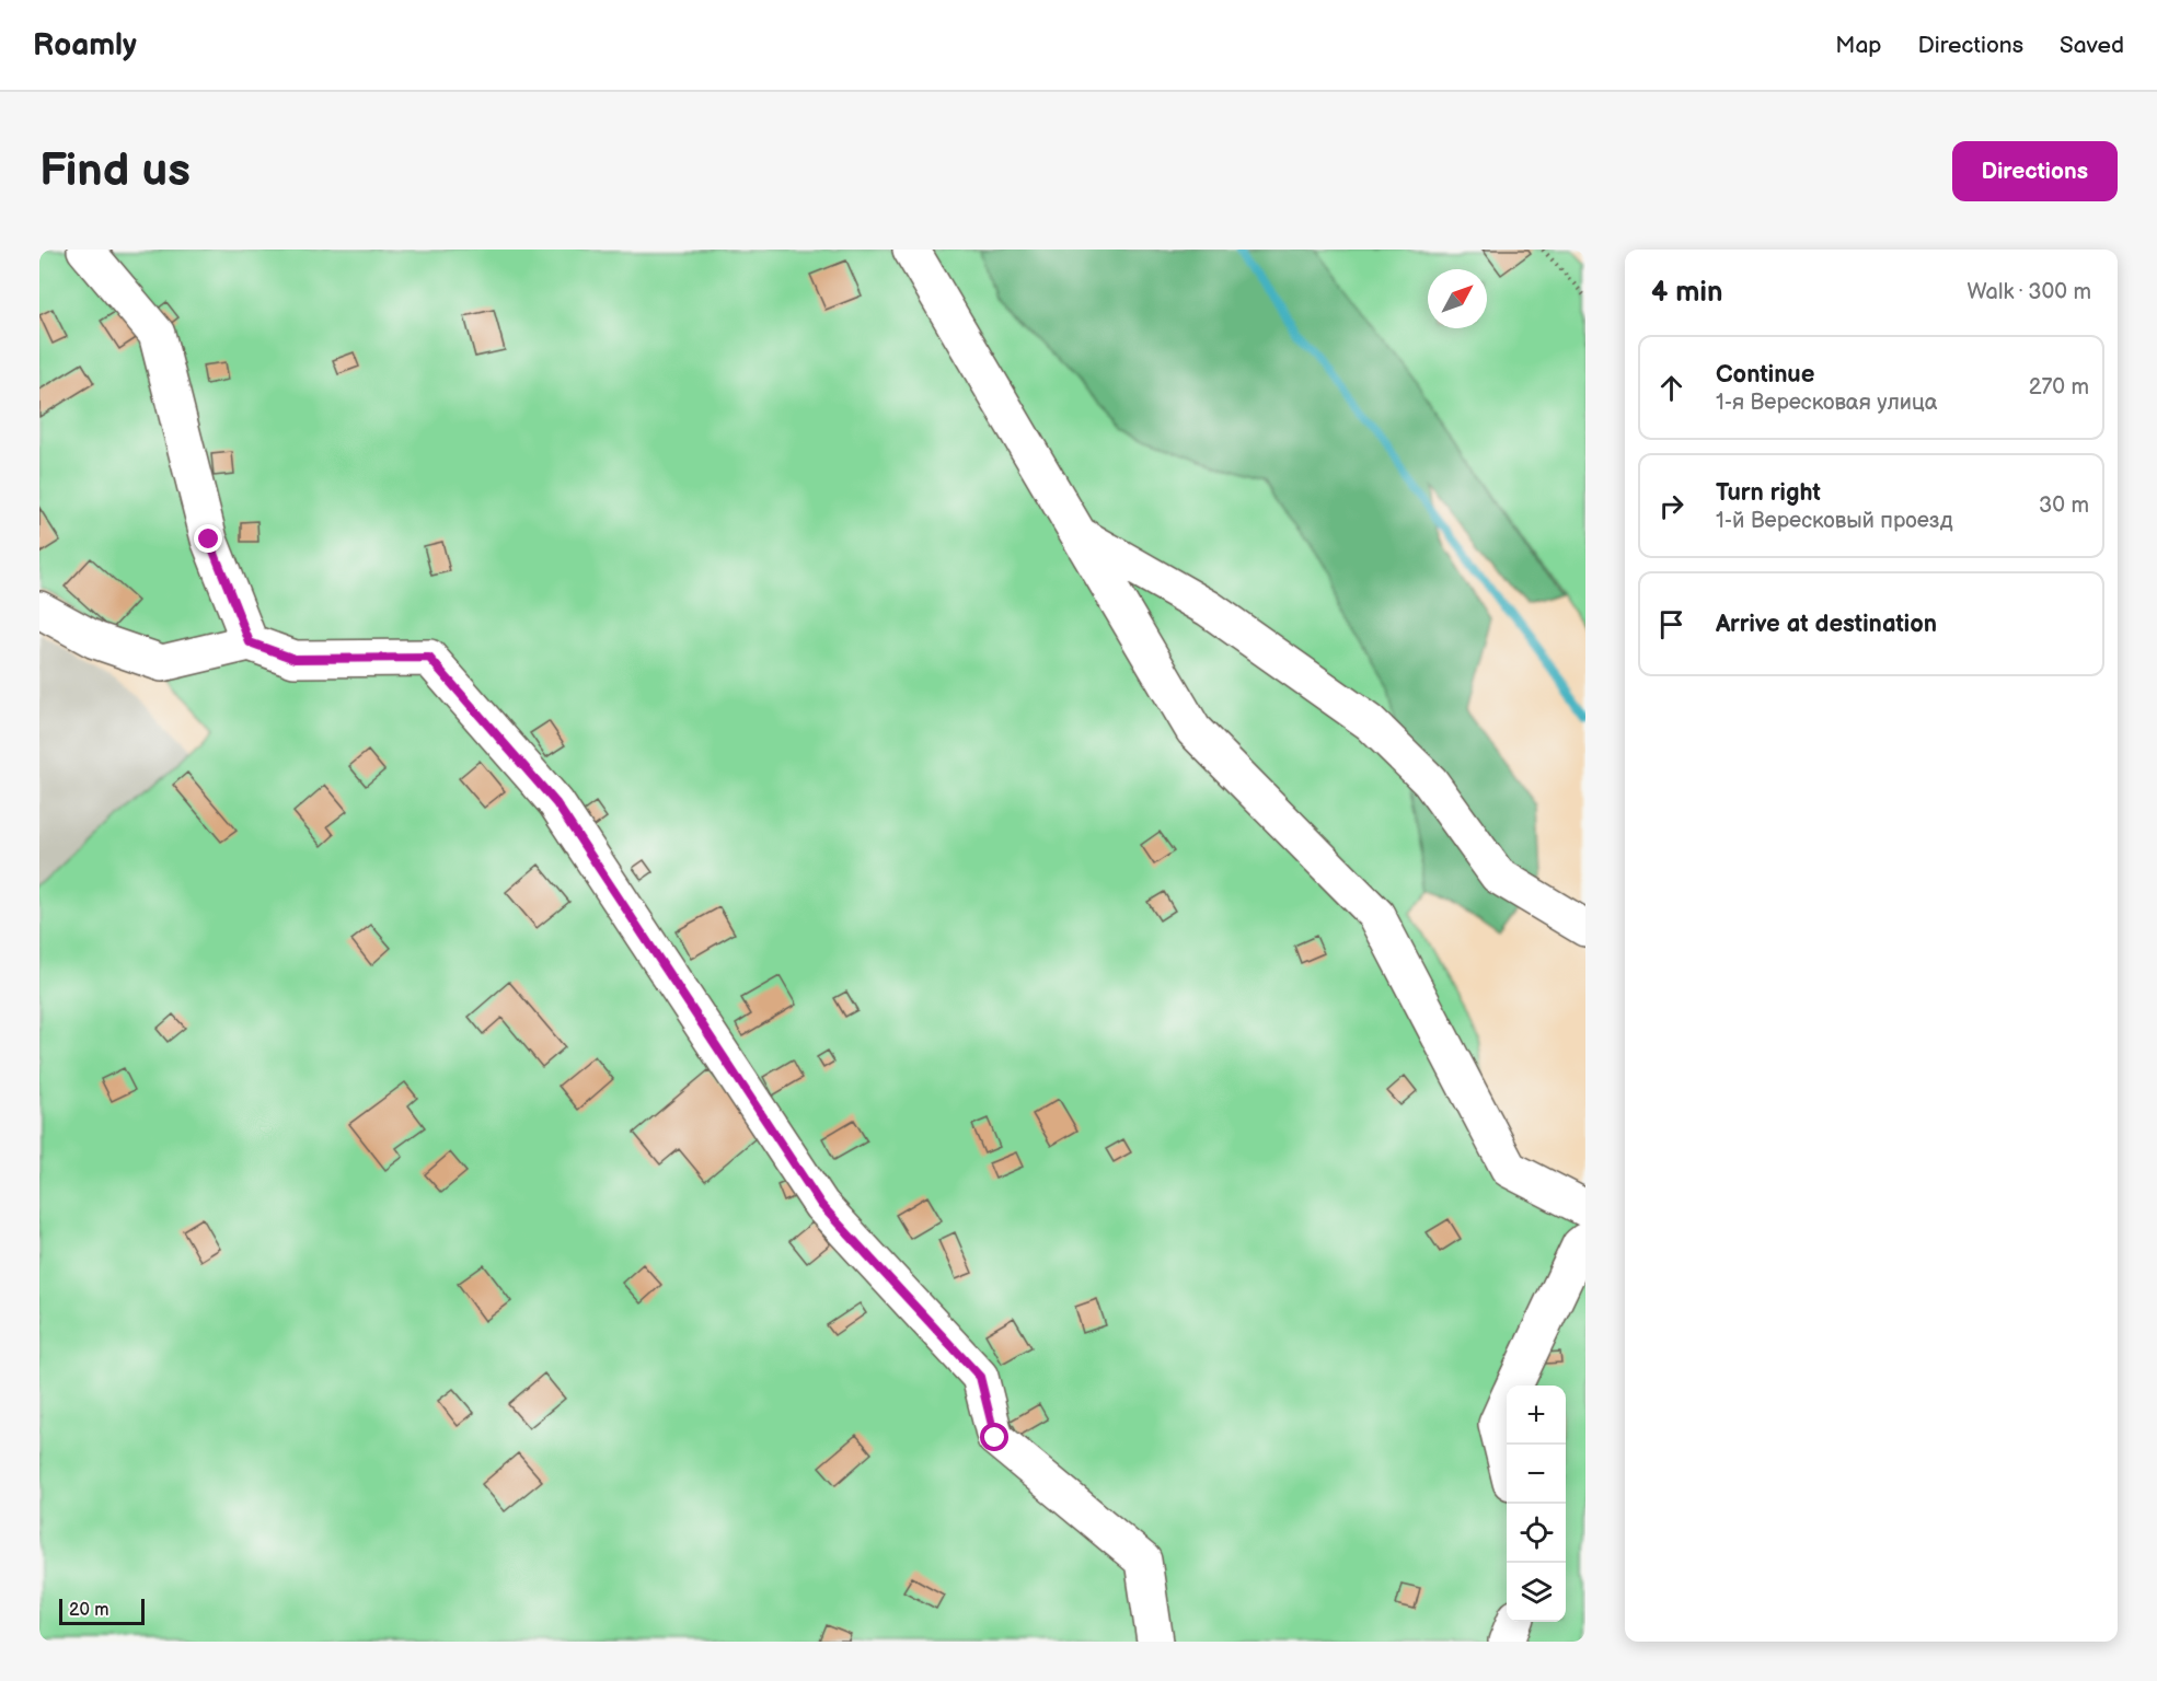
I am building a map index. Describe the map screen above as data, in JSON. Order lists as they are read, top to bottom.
{
  "scale_bar": "20 m",
  "north": "top right",
  "page": {
    "header": "Roamly",
    "nav": ["Map", "Directions", "Saved"],
    "buttons": "Directions",
    "title": "Find us",
    "heading": ["4 min", "Walk · 300 m"],
    "list": [
      ["Continue", "1-я Вересковая улица", "270 m"],
      ["Turn right", "1-й Вересковый проезд", "30 m"],
      "Arrive at destination"
    ],
    "map_buttons": ["+", "−"],
    "scale": "20 m"
  }
}
